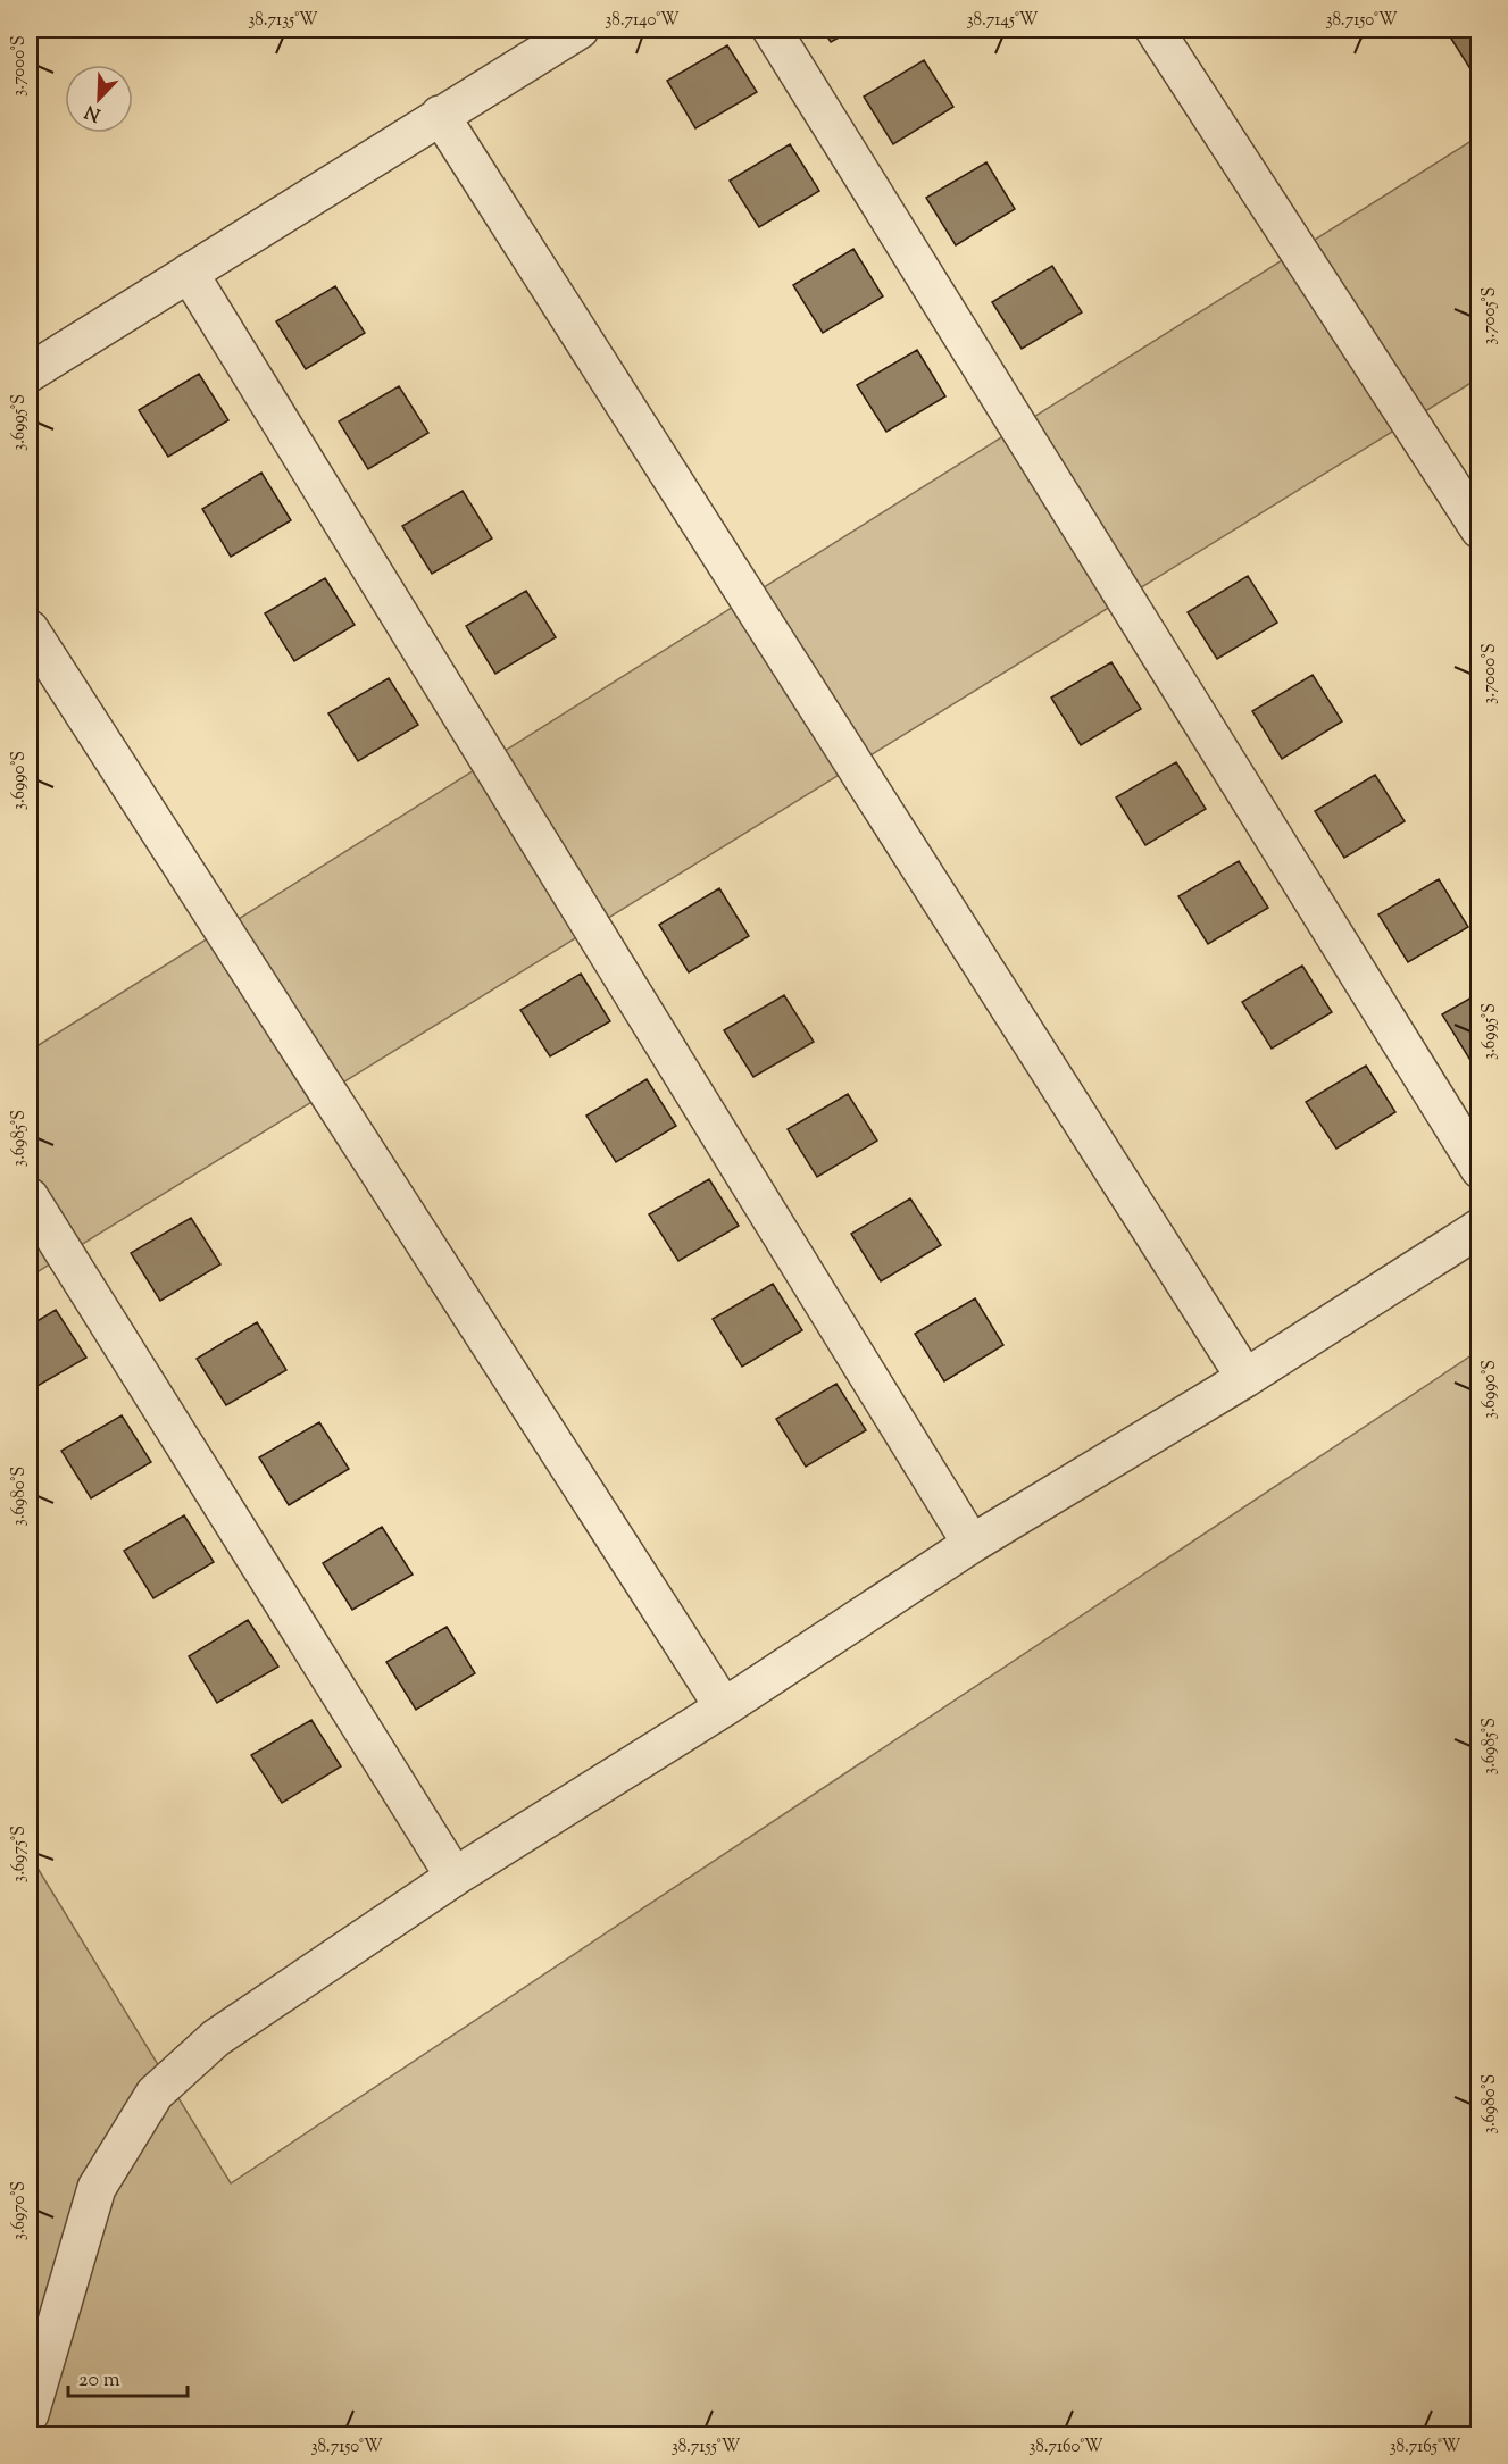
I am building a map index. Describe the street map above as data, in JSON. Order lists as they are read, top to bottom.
{
  "scale_bar": "20 m",
  "north": "bottom left",
  "coordinates": [
    "38.7135°W",
    "38.7140°W",
    "38.7145°W",
    "38.7150°W",
    "3.7000°S",
    "3.7005°S",
    "3.6995°S",
    "3.6990°S",
    "3.6985°S",
    "3.6980°S",
    "3.6975°S",
    "3.6970°S",
    "38.7155°W",
    "38.7160°W",
    "38.7165°W"
  ]
}
